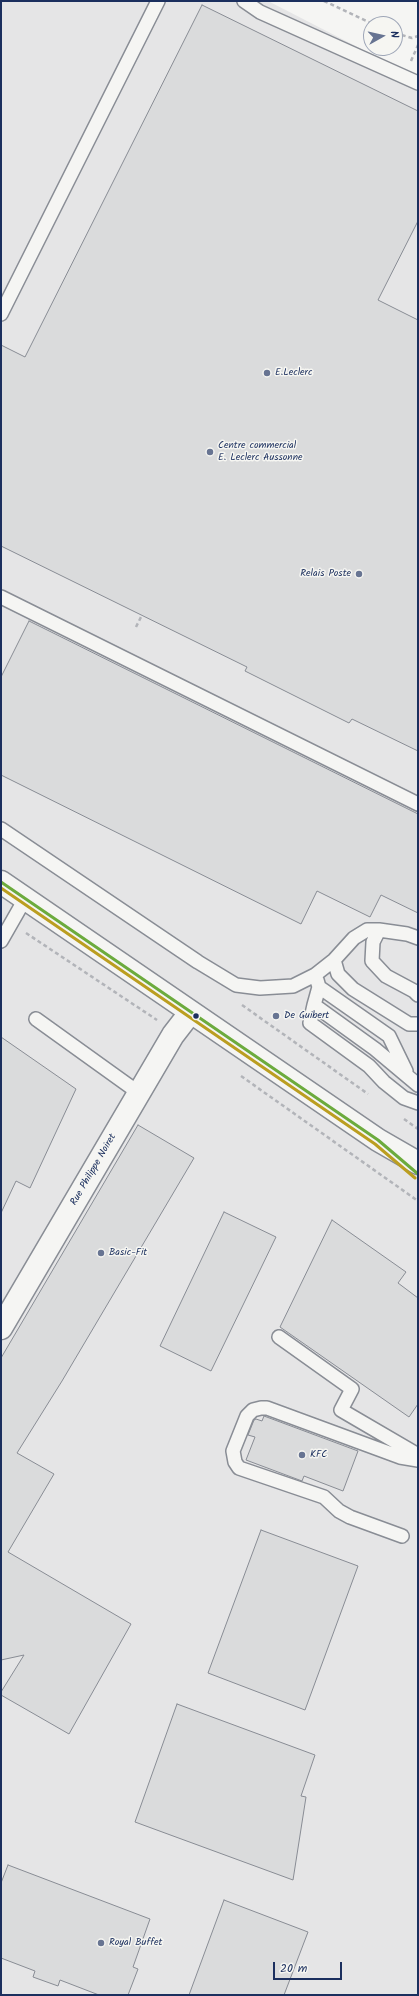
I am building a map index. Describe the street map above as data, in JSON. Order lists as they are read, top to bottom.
{
  "streets": {
    "main road": ["Rue Philippe Noiret"]
  },
  "places": [
    "E.Leclerc",
    "Centre commercial E. Leclerc Aussonne",
    "Relais Poste",
    "De Guibert",
    "Basic-Fit",
    "KFC",
    "Royal Buffet"
  ],
  "scale_bar": "20 m",
  "north": "right"
}
